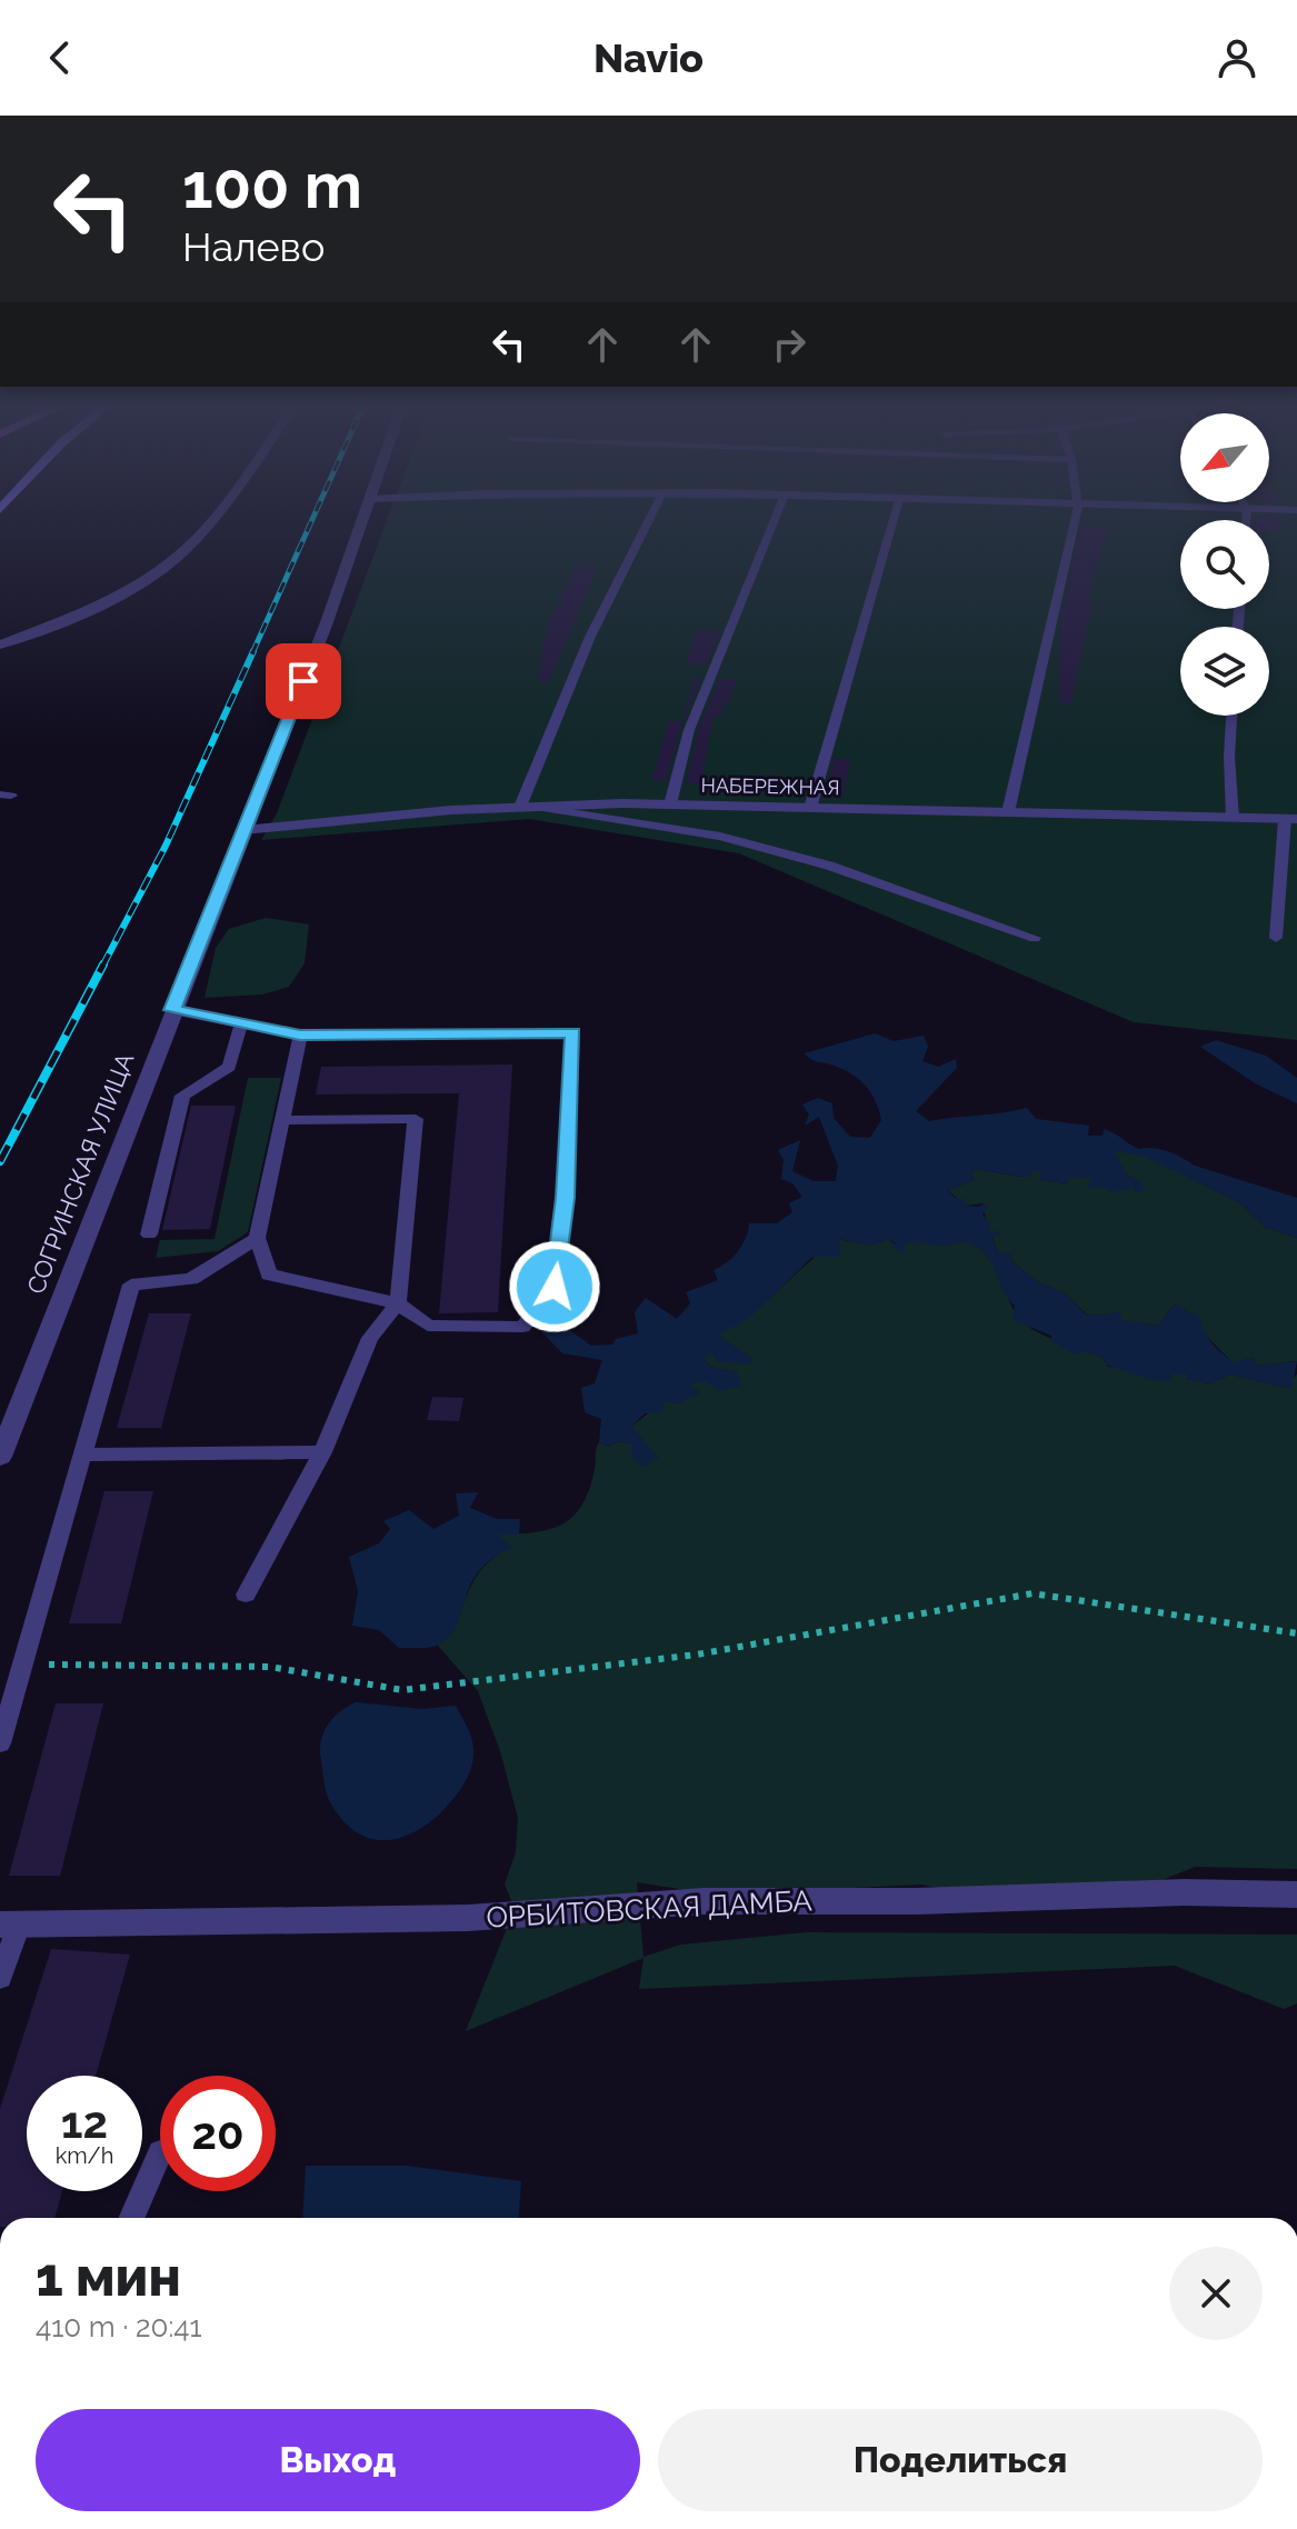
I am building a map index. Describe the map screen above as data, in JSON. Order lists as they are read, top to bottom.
{
  "streets": {
    "street": ["НАБЕРЕЖНАЯ", "СОГРИНСКАЯ УЛИЦА", "ОРБИТОВСКАЯ ДАМБА"]
  },
  "crossings": [
    ["НАБЕРЕЖНАЯ", "СОГРИНСКАЯ УЛИЦА"]
  ],
  "north": "bottom left",
  "page": {
    "header": "Navio",
    "turn": ["100 m", "Налево"],
    "speed": "12 km/h",
    "limit": "20",
    "heading": ["1 мин", "410 m · 20:41"],
    "buttons": ["Выход", "Поделиться"]
  }
}
